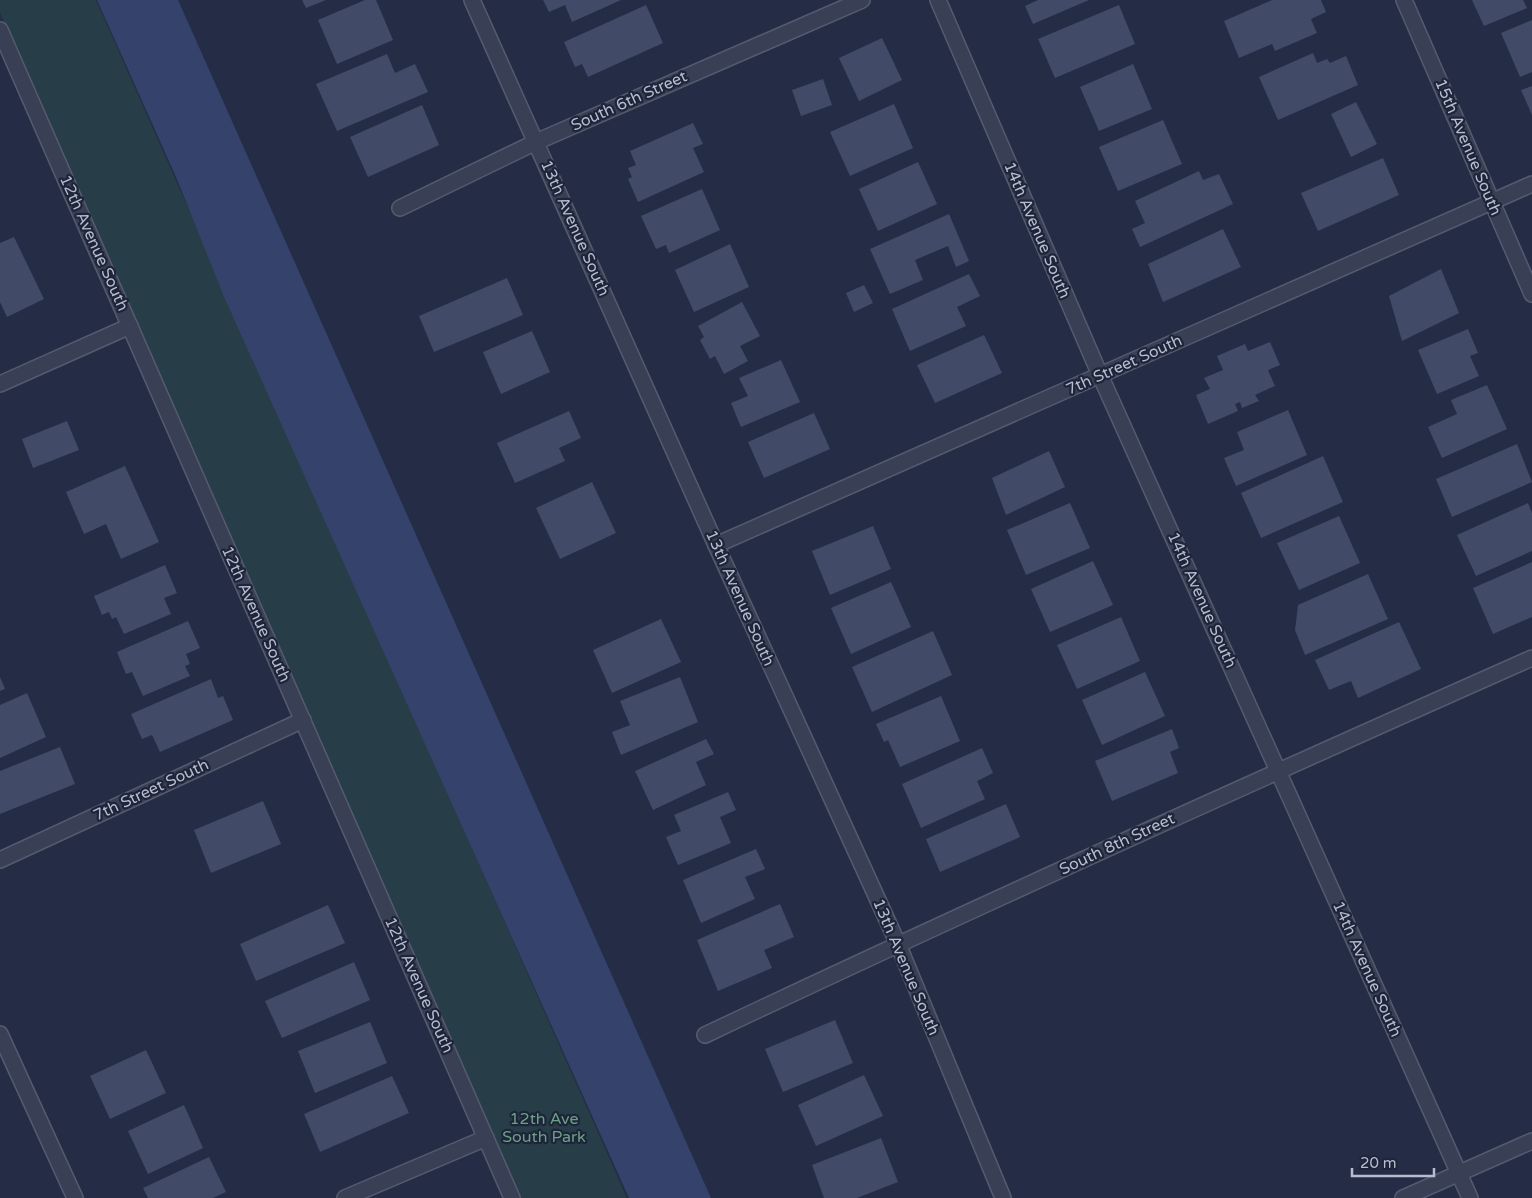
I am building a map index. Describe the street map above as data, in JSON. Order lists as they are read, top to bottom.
{
  "streets": {
    "street": [
      "South 6th Street",
      "15th Avenue South",
      "13th Avenue South",
      "14th Avenue South",
      "12th Avenue South",
      "7th Street South",
      "South 8th Street"
    ]
  },
  "crossings": [
    ["South 6th Street", "13th Avenue South"],
    ["15th Avenue South", "7th Street South"],
    ["13th Avenue South", "7th Street South"],
    ["13th Avenue South", "South 8th Street"],
    ["14th Avenue South", "7th Street South"],
    ["14th Avenue South", "South 8th Street"],
    ["12th Avenue South", "7th Street South"]
  ],
  "parks": ["12th Ave South Park"],
  "scale_bar": "20 m"
}
